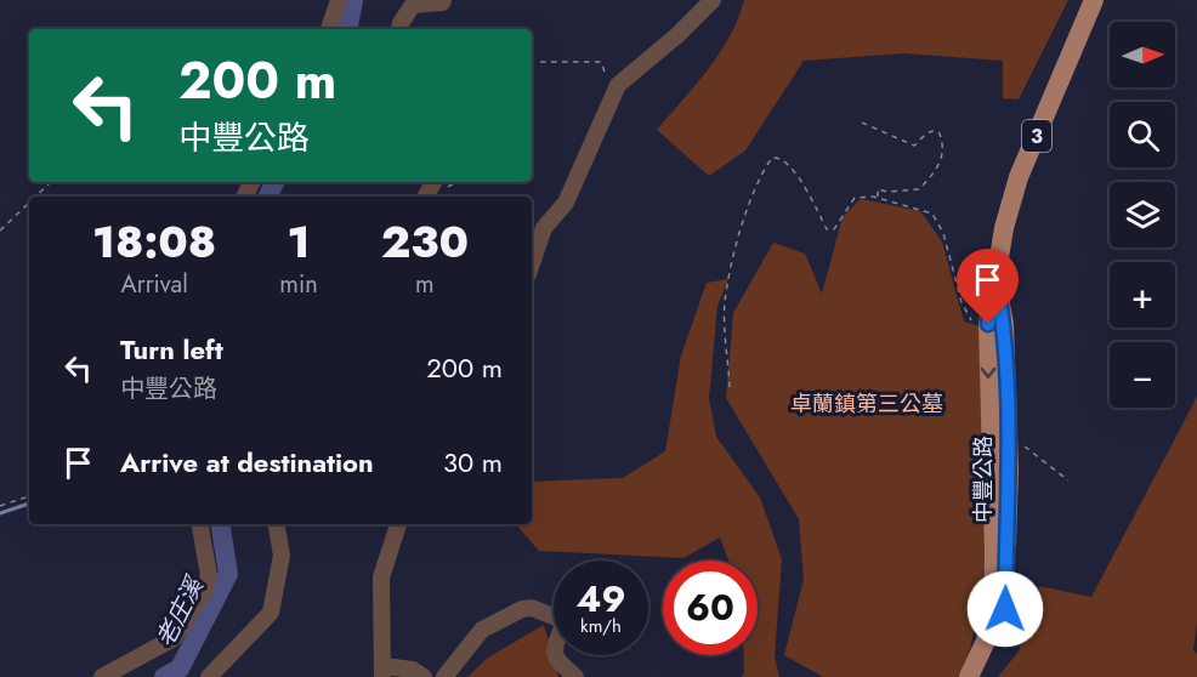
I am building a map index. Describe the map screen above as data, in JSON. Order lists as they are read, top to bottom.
{
  "streets": {
    "main road": ["3", "中豐公路"]
  },
  "water": ["老庄溪"],
  "parks": ["卓蘭鎮第三公墓"],
  "north": "right",
  "page": {
    "map_buttons": ["+", "−"],
    "turn": ["200 m", "中豐公路"],
    "eta": [
      "18:08",
      "Arrival",
      "1",
      "min",
      "230",
      "m"
    ],
    "list": [
      {
        "name": "Turn left",
        "note": "中豐公路",
        "value": "200 m"
      },
      {
        "name": "Arrive at destination",
        "value": "30 m"
      }
    ],
    "speed": "49 km/h",
    "limit": "60"
  }
}
